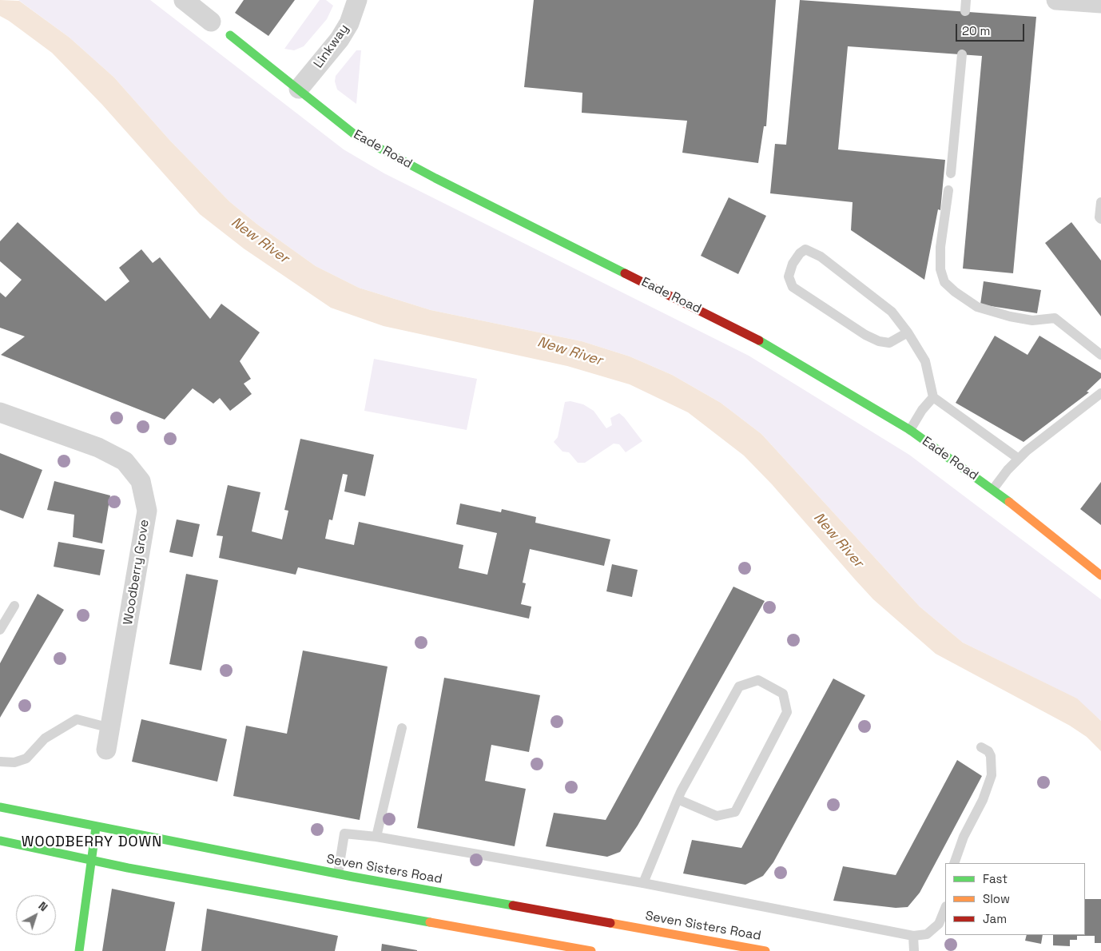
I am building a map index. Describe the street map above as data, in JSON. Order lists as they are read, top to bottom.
{
  "streets": {
    "main road": ["Eade Road", "Seven Sisters Road"],
    "street": ["Linkway", "Woodberry Grove"]
  },
  "crossings": [
    ["Linkway", "Eade Road"]
  ],
  "districts": ["WOODBERRY DOWN"],
  "water": ["New River"],
  "legend": ["Fast", "Slow", "Jam"],
  "scale_bar": "20 m",
  "north": "top right"
}
